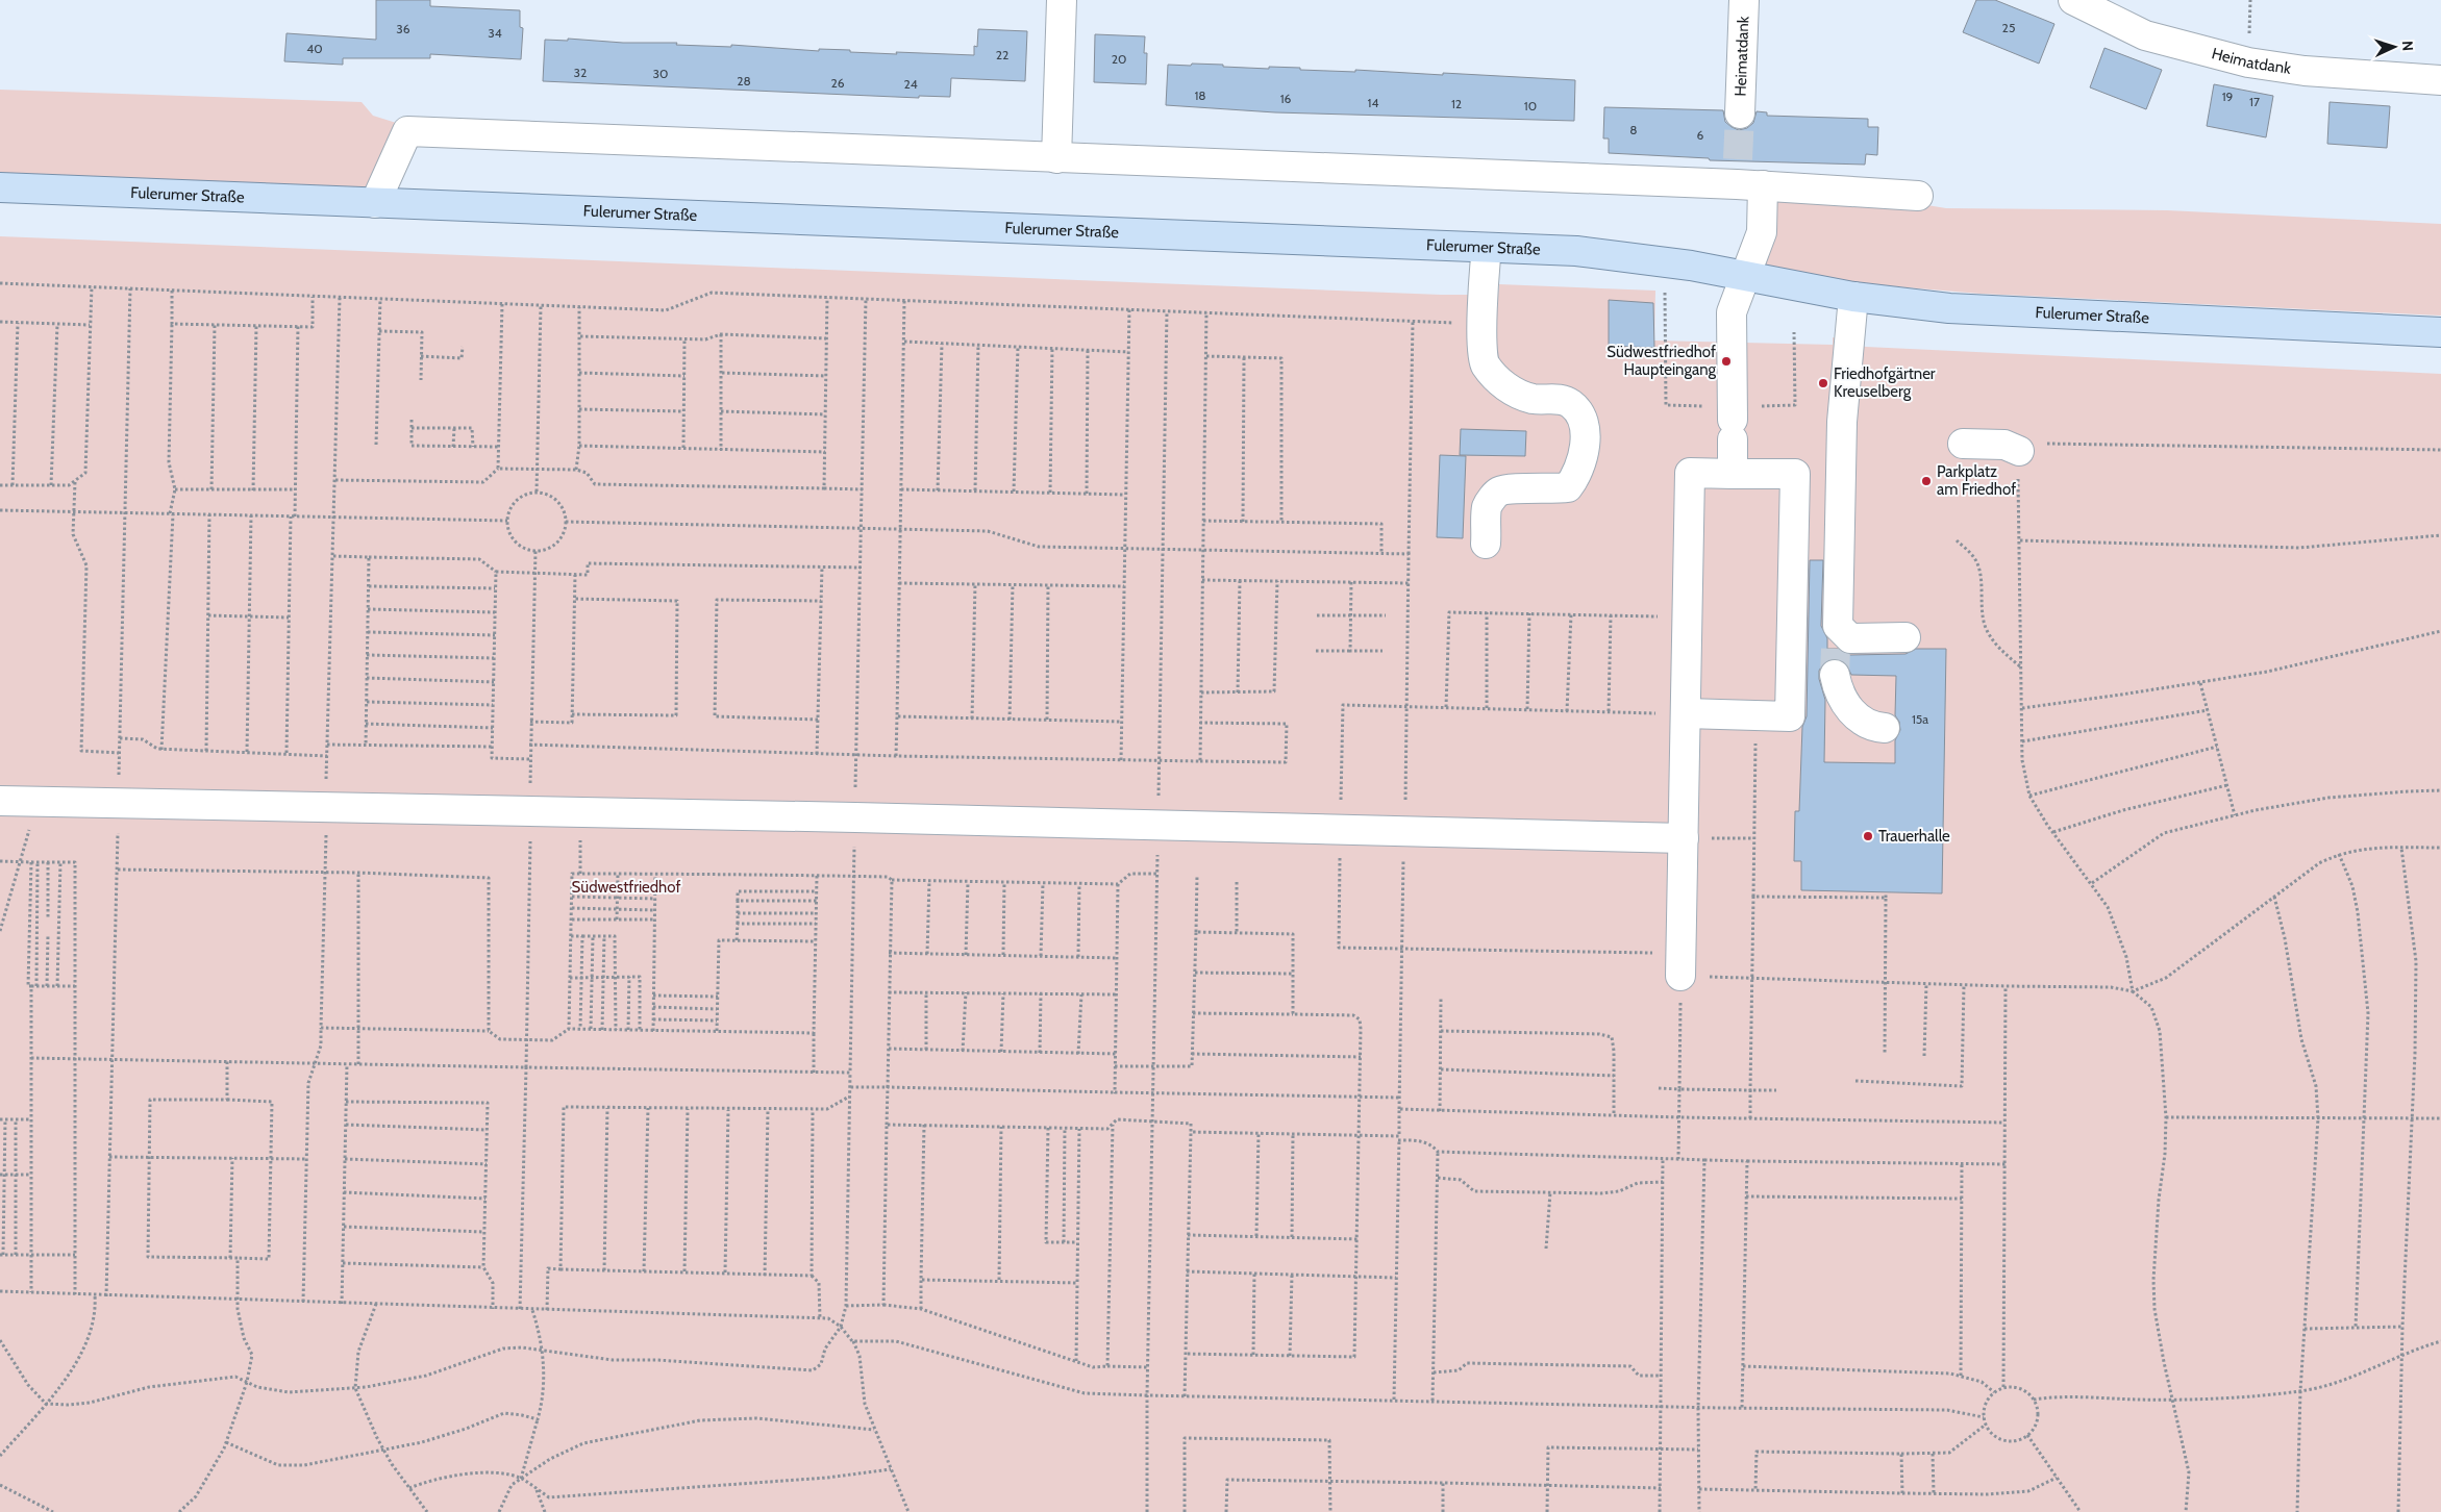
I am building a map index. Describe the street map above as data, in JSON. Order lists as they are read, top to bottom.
{
  "streets": {
    "main road": ["Fulerumer Straße"],
    "street": ["Heimatdank"]
  },
  "parks": ["Südwestfriedhof"],
  "places": [
    "Südwestfriedhof Haupteingang",
    "Friedhofgärtner Kreuselberg",
    "Parkplatz am Friedhof",
    "Trauerhalle"
  ],
  "house_numbers": [
    "25",
    "36",
    "34",
    "40",
    "22",
    "20",
    "32",
    "30",
    "28",
    "26",
    "24",
    "18",
    "19",
    "16",
    "17",
    "14",
    "12",
    "10",
    "8",
    "6",
    "15a"
  ],
  "north": "right"
}
